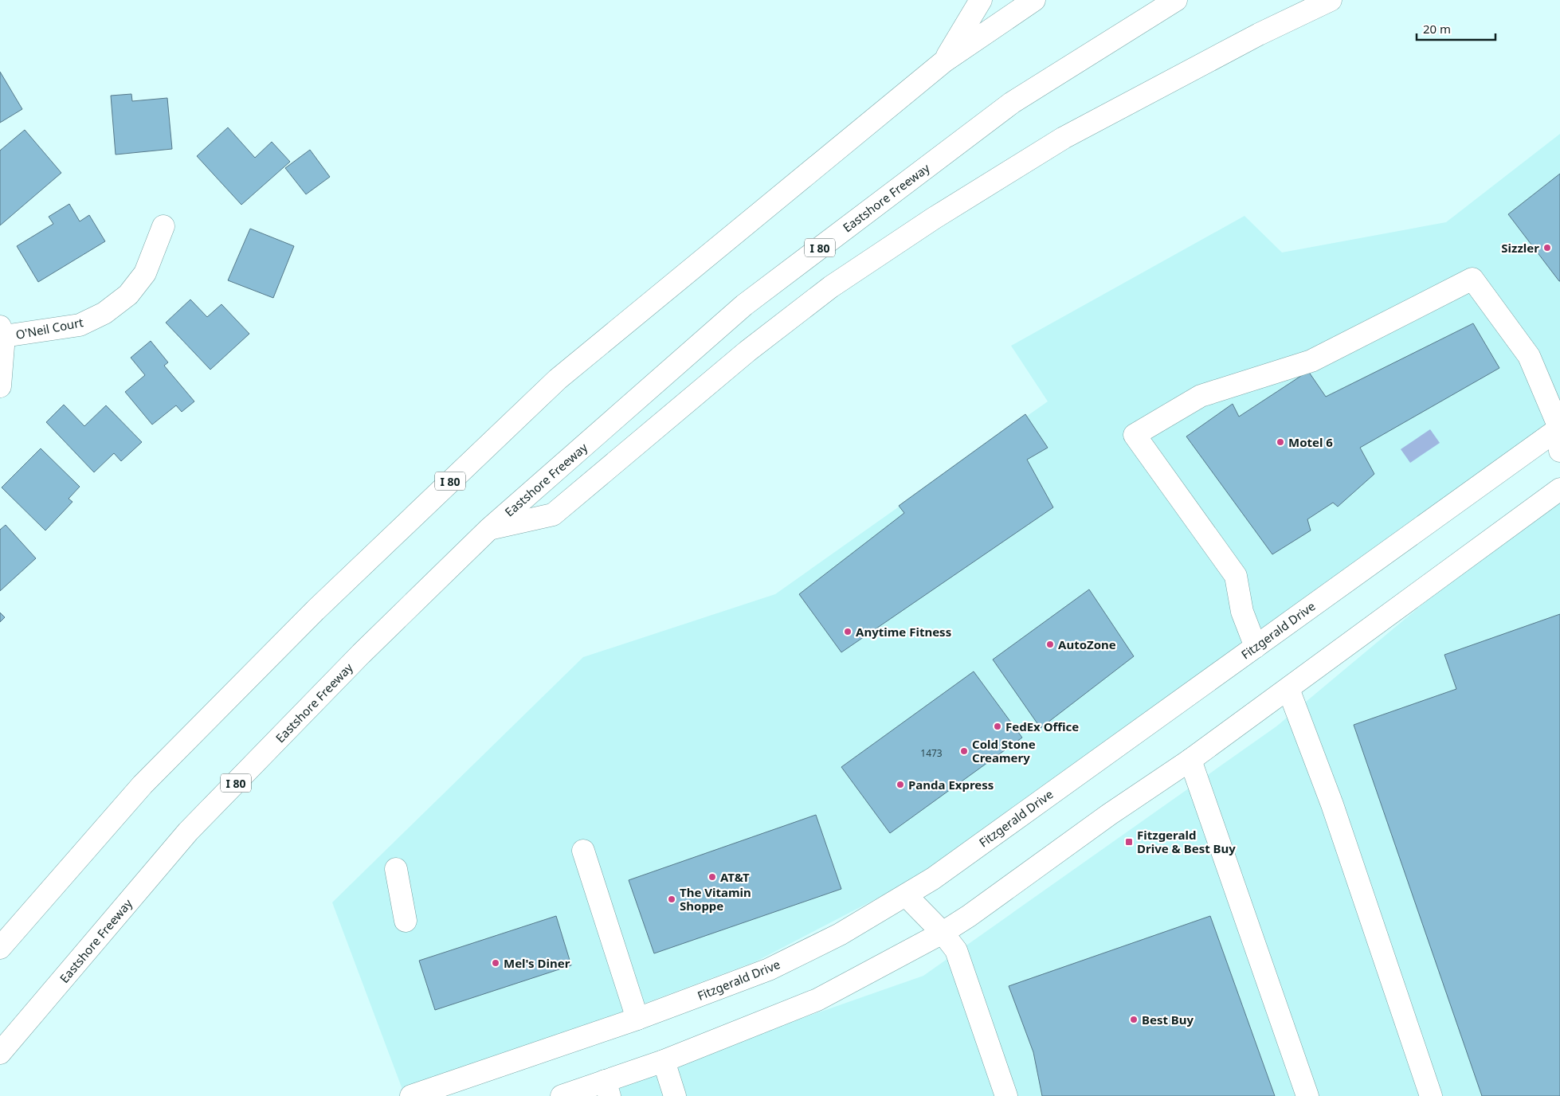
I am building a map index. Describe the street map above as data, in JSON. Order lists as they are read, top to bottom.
{
  "streets": {
    "main road": [
      "Eastshore Freeway",
      "I 80",
      "O'Neil Court",
      "Fitzgerald Drive"
    ]
  },
  "places": {
    "other": [
      "Sizzler",
      "Motel 6",
      "Anytime Fitness",
      "AutoZone",
      "FedEx Office",
      "Cold Stone Creamery",
      "Panda Express",
      "AT&T",
      "The Vitamin Shoppe",
      "Mel's Diner",
      "Best Buy"
    ],
    "transit": ["Fitzgerald Drive & Best Buy"]
  },
  "house_numbers": ["1473"],
  "scale_bar": "20 m"
}
